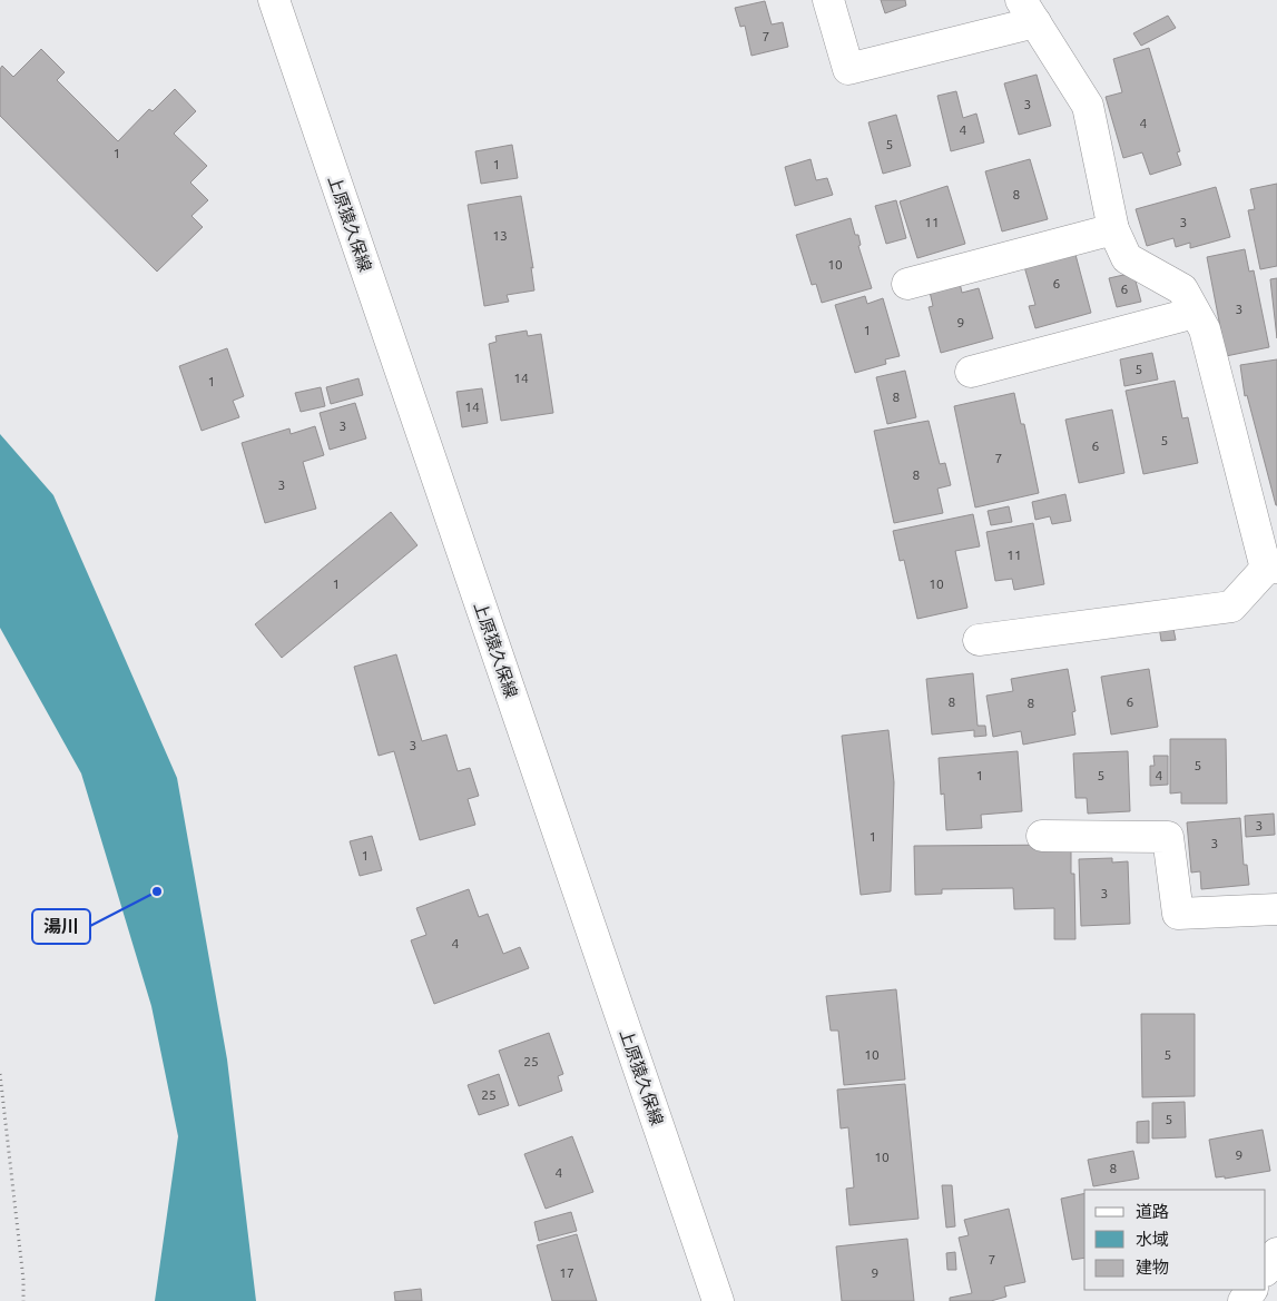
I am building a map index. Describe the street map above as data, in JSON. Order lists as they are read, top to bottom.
{
  "streets": {
    "street": ["上原猿久保線"]
  },
  "places": ["湯川"],
  "house_numbers": [
    "7",
    "3",
    "4",
    "4",
    "5",
    "1",
    "1",
    "8",
    "11",
    "3",
    "13",
    "10",
    "6",
    "6",
    "3",
    "9",
    "1",
    "5",
    "14",
    "1",
    "8",
    "14",
    "3",
    "5",
    "6",
    "7",
    "8",
    "3",
    "11",
    "1",
    "10",
    "8",
    "6",
    "8",
    "3",
    "5",
    "1",
    "5",
    "4",
    "3",
    "1",
    "3",
    "1",
    "3",
    "4",
    "10",
    "5",
    "25",
    "25",
    "5",
    "9",
    "10",
    "8",
    "4",
    "7",
    "17",
    "9"
  ],
  "legend": ["道路", "水域", "建物"]
}
